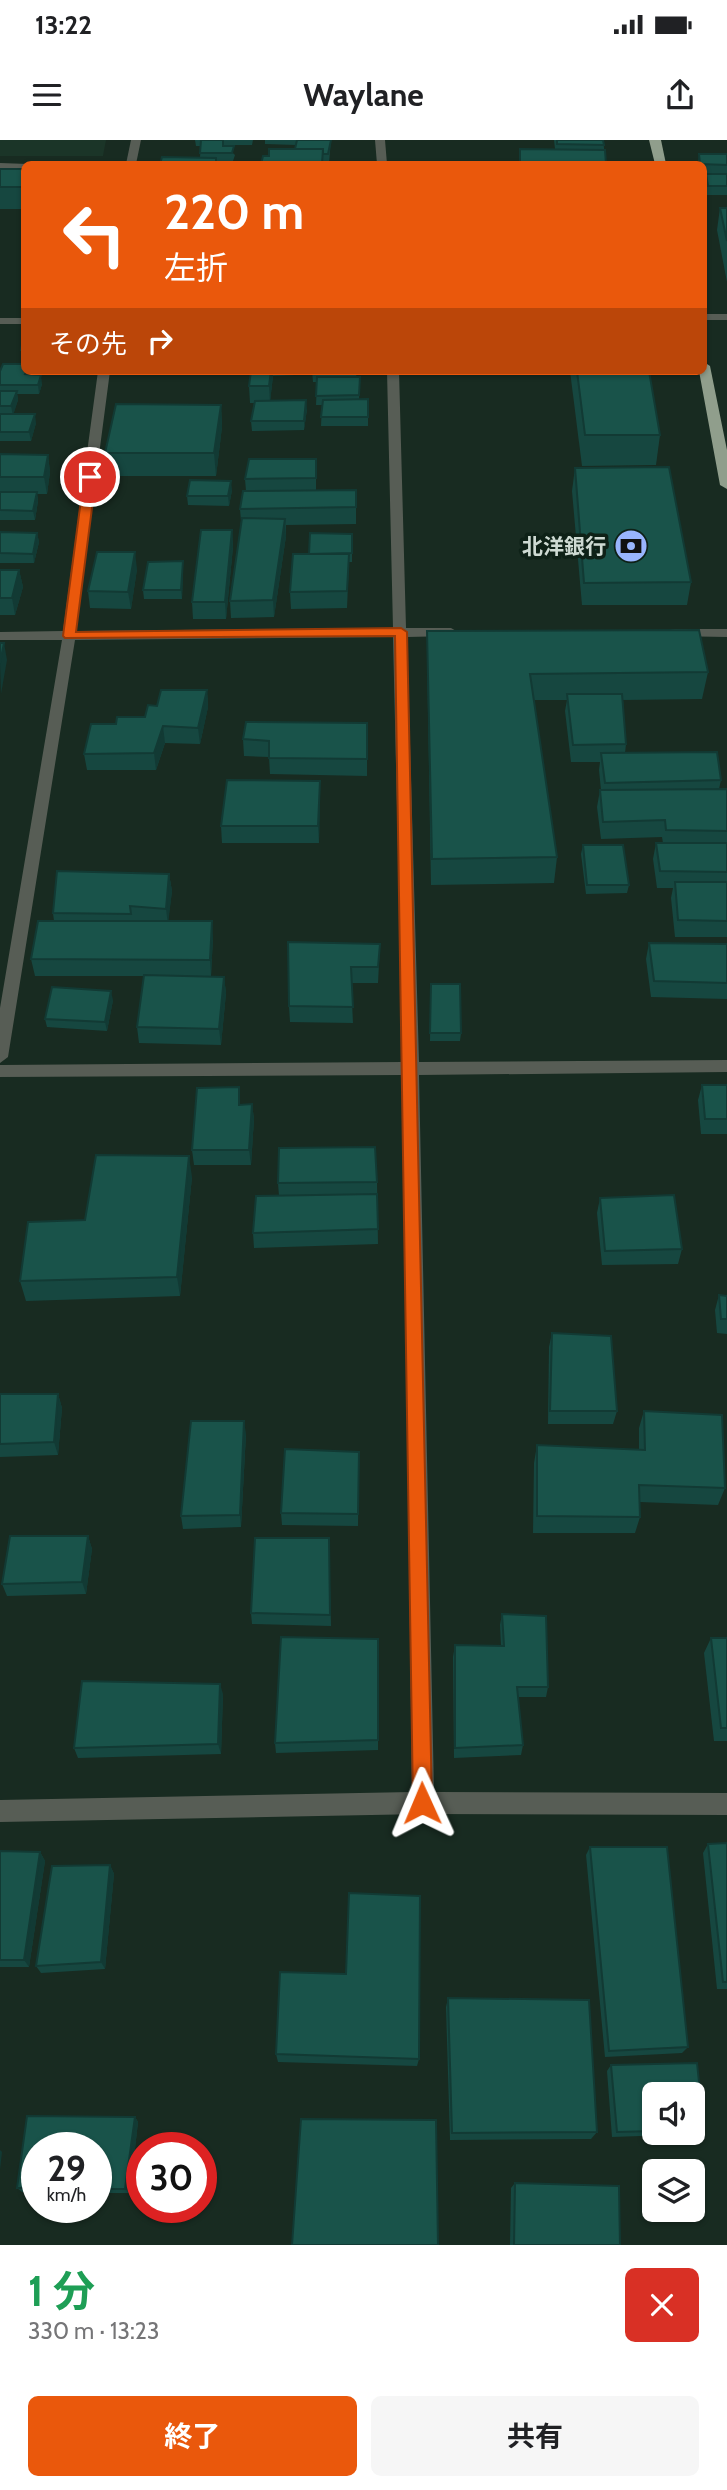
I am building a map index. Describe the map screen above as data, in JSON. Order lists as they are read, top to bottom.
{
  "places": {
    "bank": ["北洋銀行"]
  },
  "page": {
    "status": "13:22",
    "header": "Waylane",
    "turn": ["220 m", "左折"],
    "then": "その先",
    "speed": "29 km/h",
    "limit": "30",
    "heading": ["1 分", "330 m · 13:23"],
    "buttons": ["終了", "共有"]
  }
}
